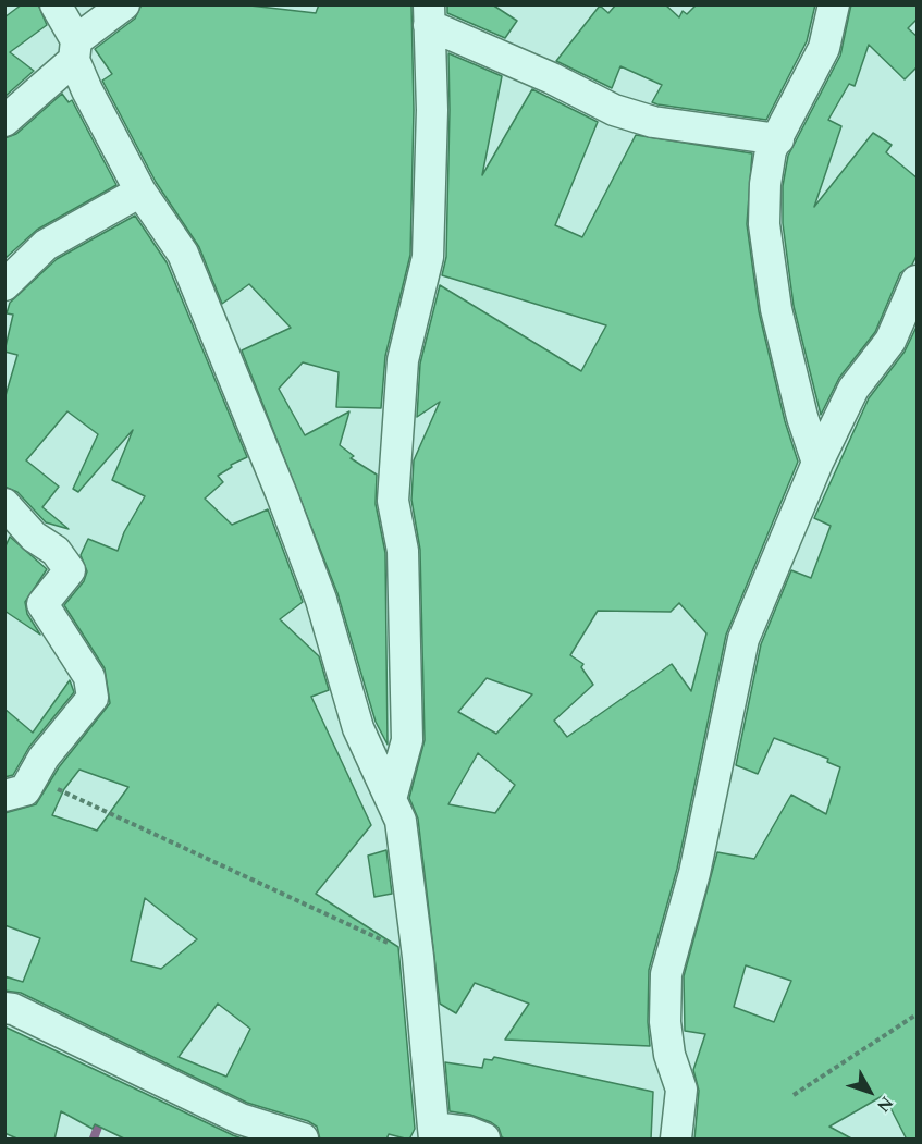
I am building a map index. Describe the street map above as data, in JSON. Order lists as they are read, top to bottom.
{
  "north": "bottom right"
}
